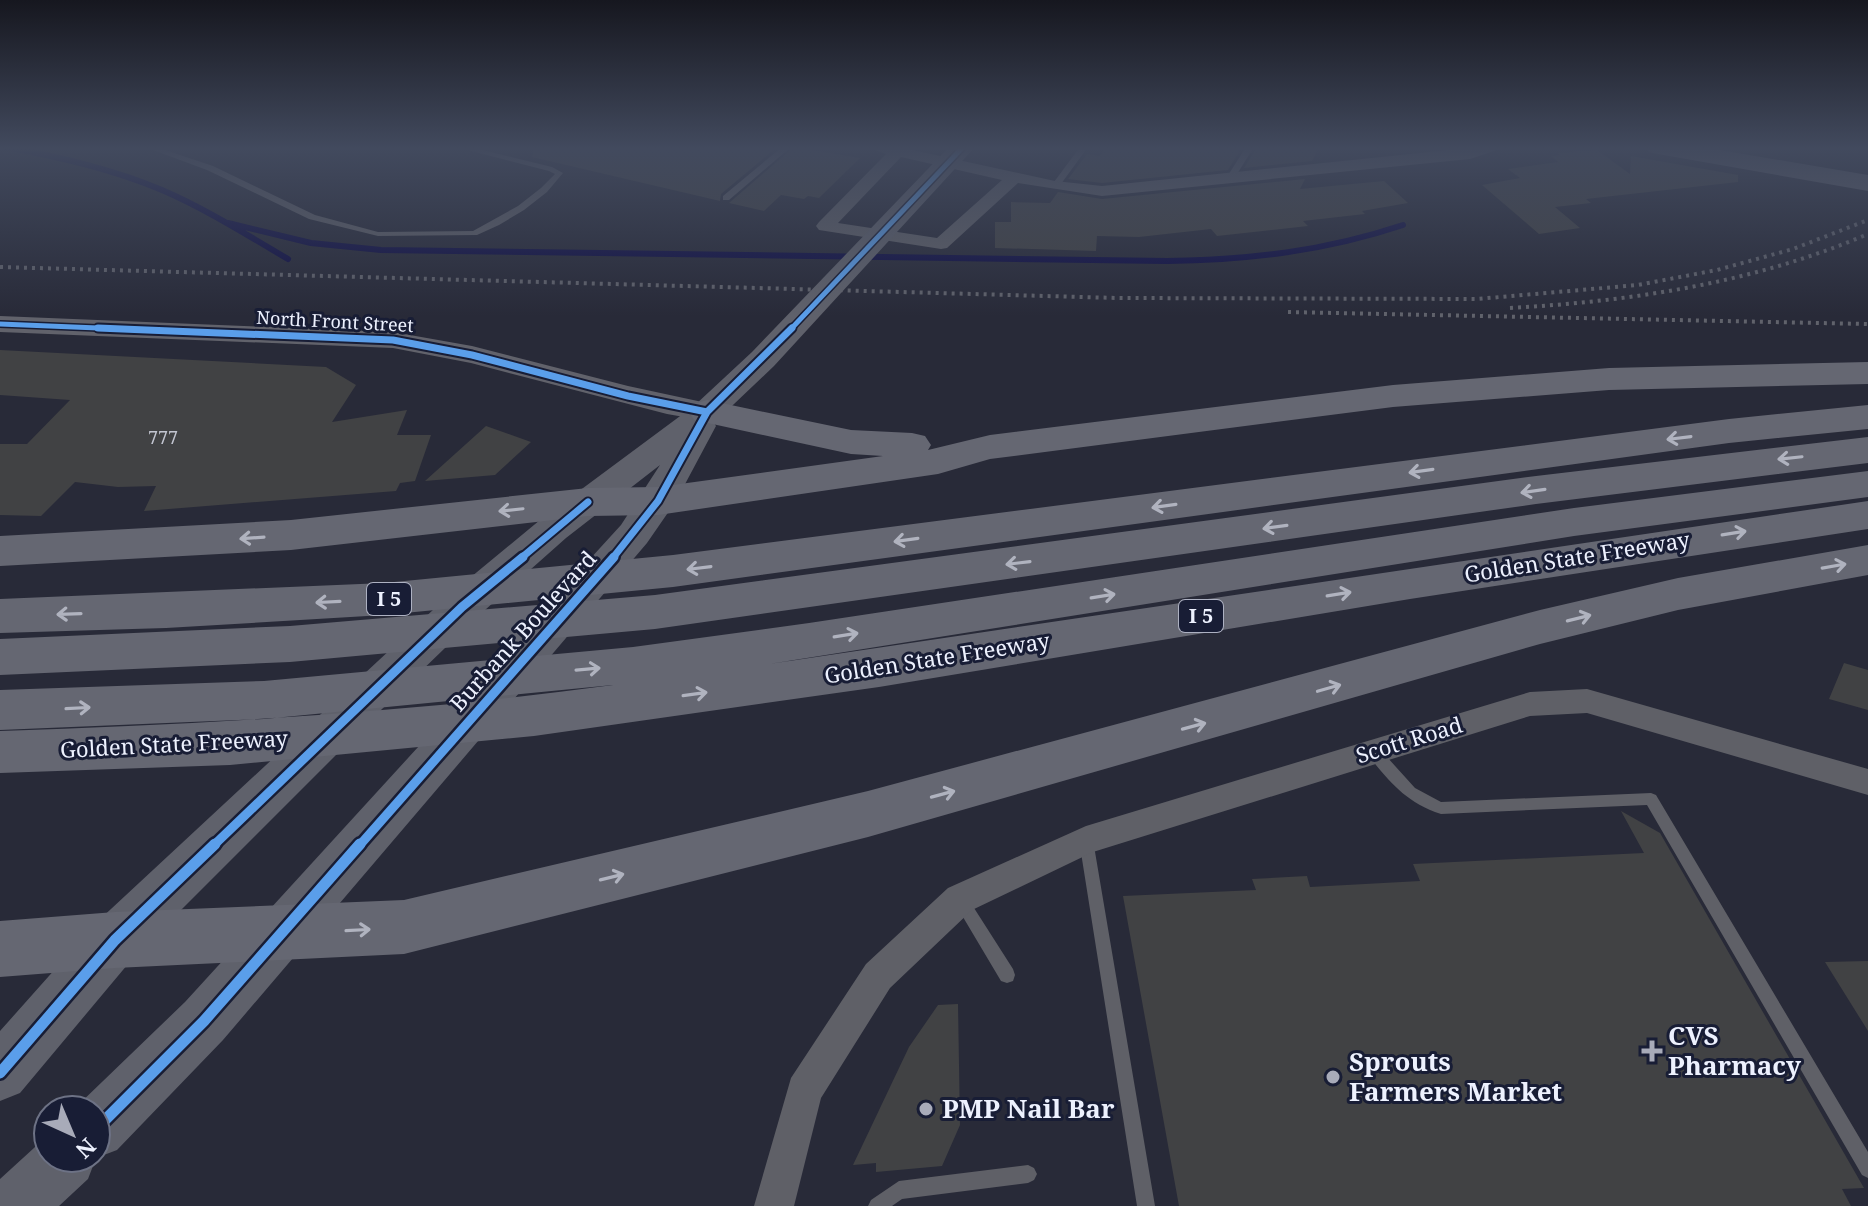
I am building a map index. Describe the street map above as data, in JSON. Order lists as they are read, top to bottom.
{
  "streets": {
    "highway": ["Golden State Freeway", "I 5"],
    "main road": ["North Front Street", "Burbank Boulevard"],
    "street": ["Scott Road"]
  },
  "crossings": [
    ["North Front Street", "Burbank Boulevard"]
  ],
  "places": {
    "health": ["CVS Pharmacy"],
    "other": ["Sprouts Farmers Market", "PMP Nail Bar"]
  },
  "house_numbers": ["777"],
  "north": "bottom right"
}
